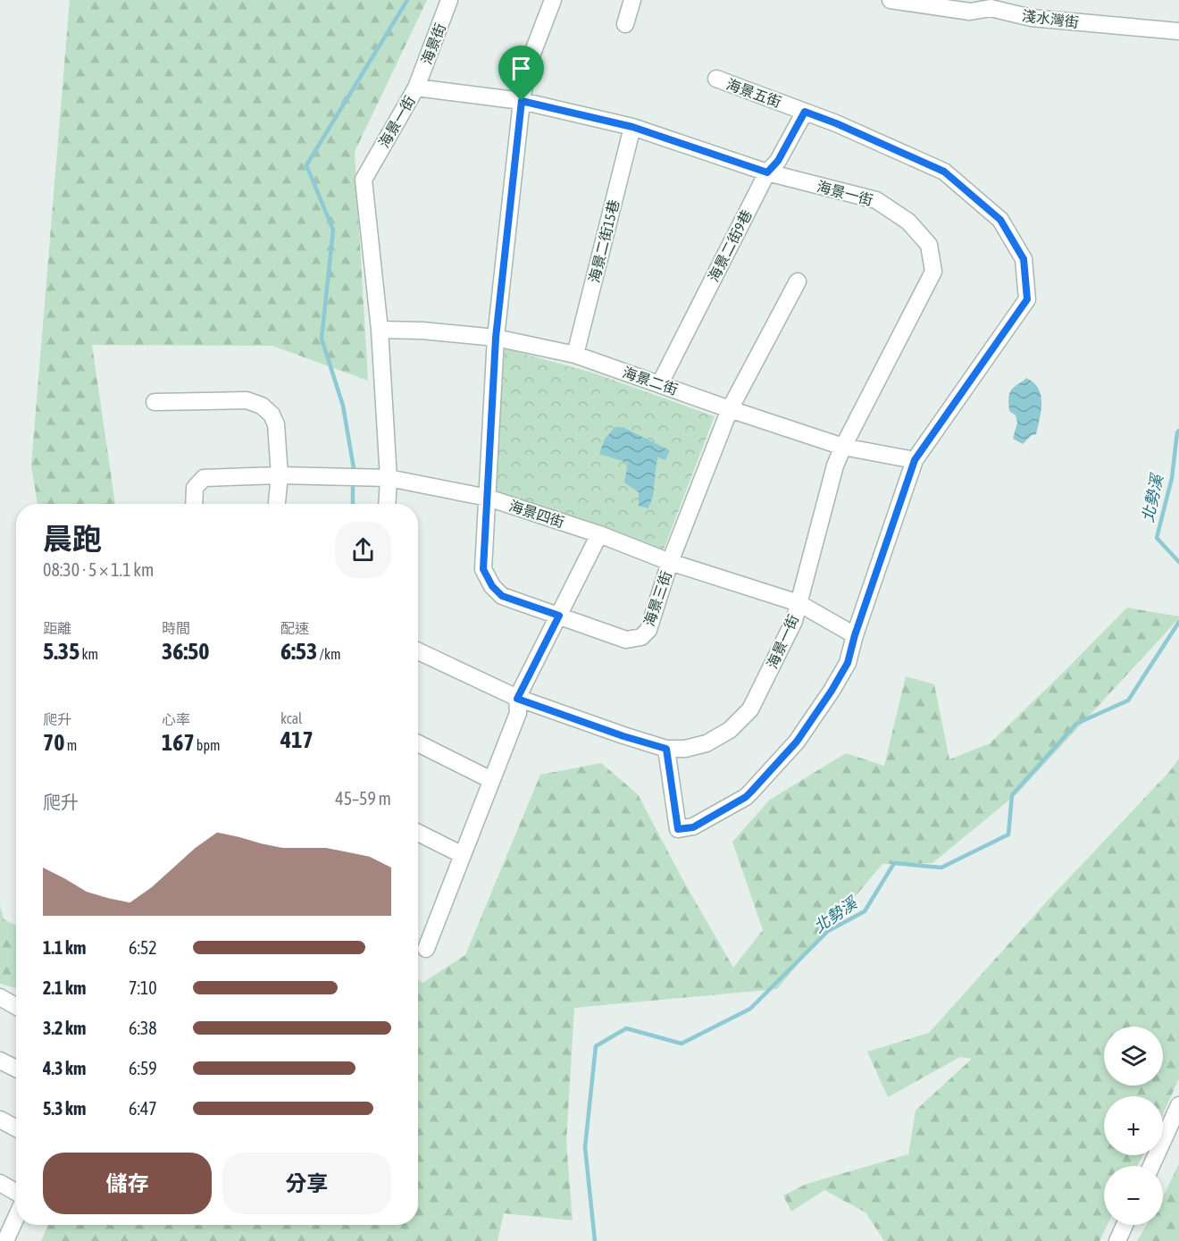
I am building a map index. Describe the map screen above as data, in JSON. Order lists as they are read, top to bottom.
{
  "streets": {
    "street": [
      "淺水灣街",
      "海景街",
      "海景五街",
      "海景一街",
      "海景二街15巷",
      "海景二街9巷",
      "海景二街",
      "海景四街",
      "海景三街"
    ]
  },
  "crossings": [
    ["海景街", "海景一街"],
    ["海景五街", "海景一街"],
    ["海景五街", "海景二街9巷"],
    ["海景五街", "海景二街"],
    ["海景五街", "海景四街"],
    ["海景一街", "海景二街15巷"],
    ["海景一街", "海景二街9巷"],
    ["海景一街", "海景二街"],
    ["海景一街", "海景四街"],
    ["海景一街", "海景三街"],
    ["海景二街15巷", "海景二街"],
    ["海景二街9巷", "海景二街"],
    ["海景二街", "海景三街"],
    ["海景四街", "海景三街"]
  ],
  "water": ["北勢溪"],
  "page": {
    "heading": ["晨跑", "08:30 · 5 × 1.1 km"],
    "stats": [
      ["距離", "5.35 km"],
      ["時間", "36:50"],
      ["配速", "6:53 /km"],
      ["爬升", "70 m"],
      ["心率", "167 bpm"],
      ["kcal", "417"]
    ],
    "chart": ["爬升", "45–59 m"],
    "list": [
      {
        "name": "1.1 km",
        "note": "6:52"
      },
      {
        "name": "2.1 km",
        "note": "7:10"
      },
      {
        "name": "3.2 km",
        "note": "6:38"
      },
      {
        "name": "4.3 km",
        "note": "6:59"
      },
      {
        "name": "5.3 km",
        "note": "6:47"
      }
    ],
    "map_buttons": ["+", "−"],
    "buttons": ["儲存", "分享"]
  }
}
